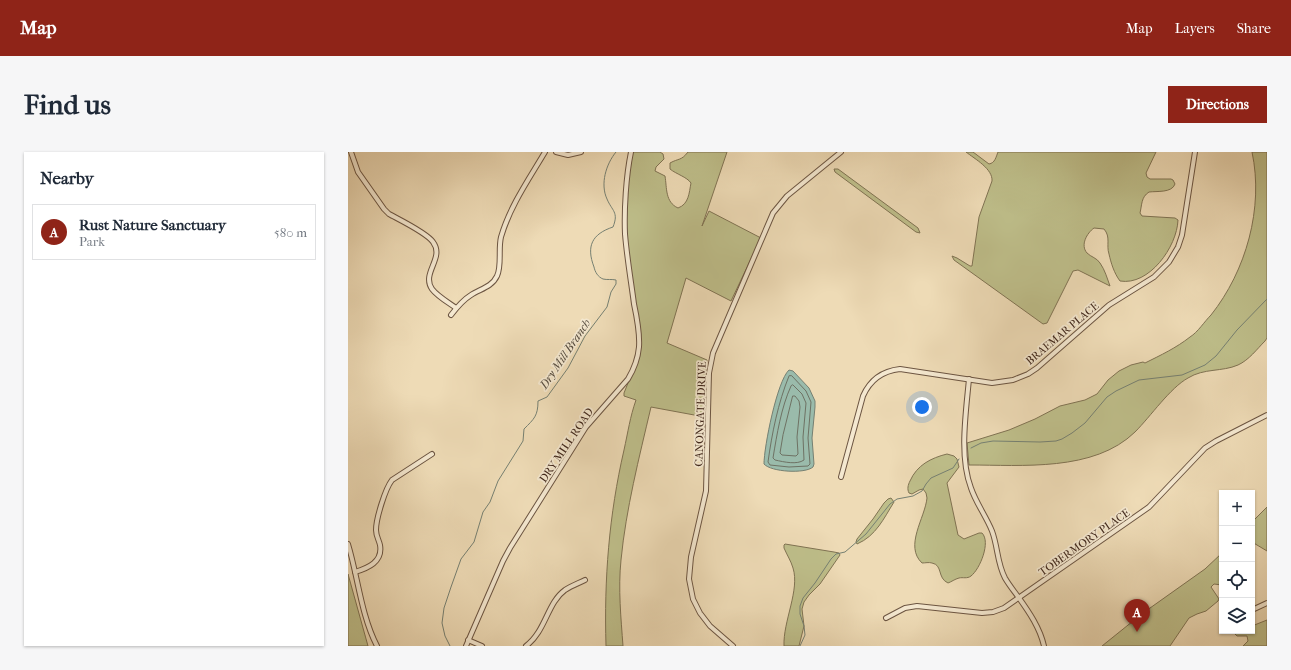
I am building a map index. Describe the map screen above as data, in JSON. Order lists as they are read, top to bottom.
{
  "streets": {
    "street": [
      "BRAEMAR PLACE",
      "CANONGATE DRIVE",
      "DRY MILL ROAD",
      "TOBERMORY PLACE"
    ]
  },
  "water": ["Dry Mill Branch"],
  "page": {
    "header": "Map",
    "nav": ["Map", "Layers", "Share"],
    "buttons": "Directions",
    "title": "Find us",
    "heading": "Nearby",
    "list": [
      {
        "mark": "A",
        "name": "Rust Nature Sanctuary",
        "note": "Park",
        "value": "580 m"
      }
    ],
    "map_buttons": ["+", "−"],
    "pins": "A"
  }
}
